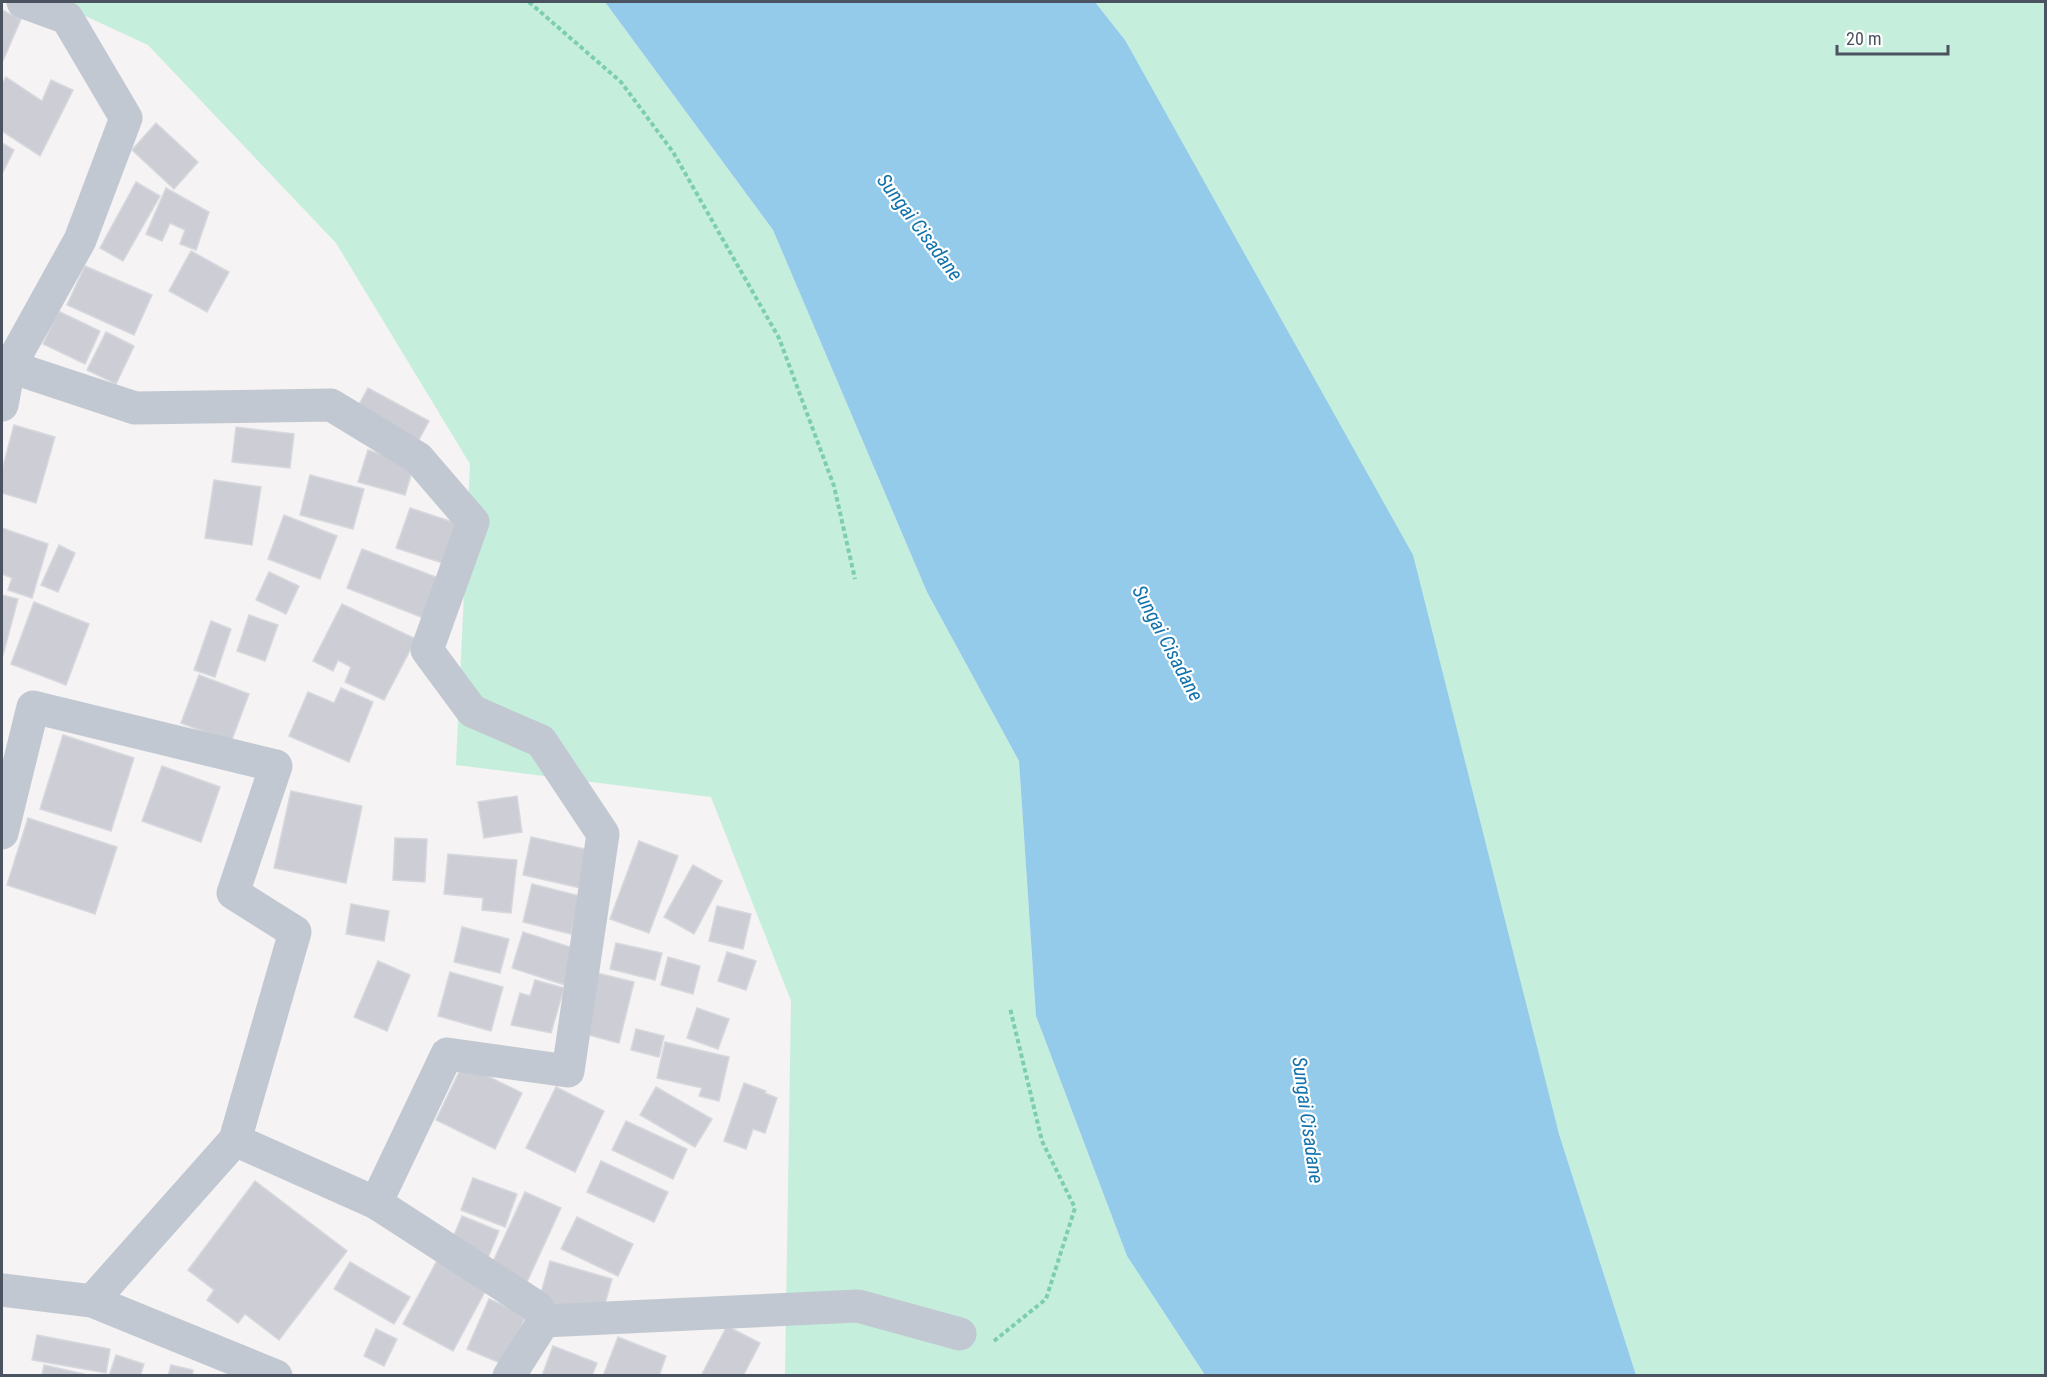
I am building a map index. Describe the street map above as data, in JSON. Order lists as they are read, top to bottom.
{
  "water": ["Sungai Cisadane"],
  "scale_bar": "20 m"
}
